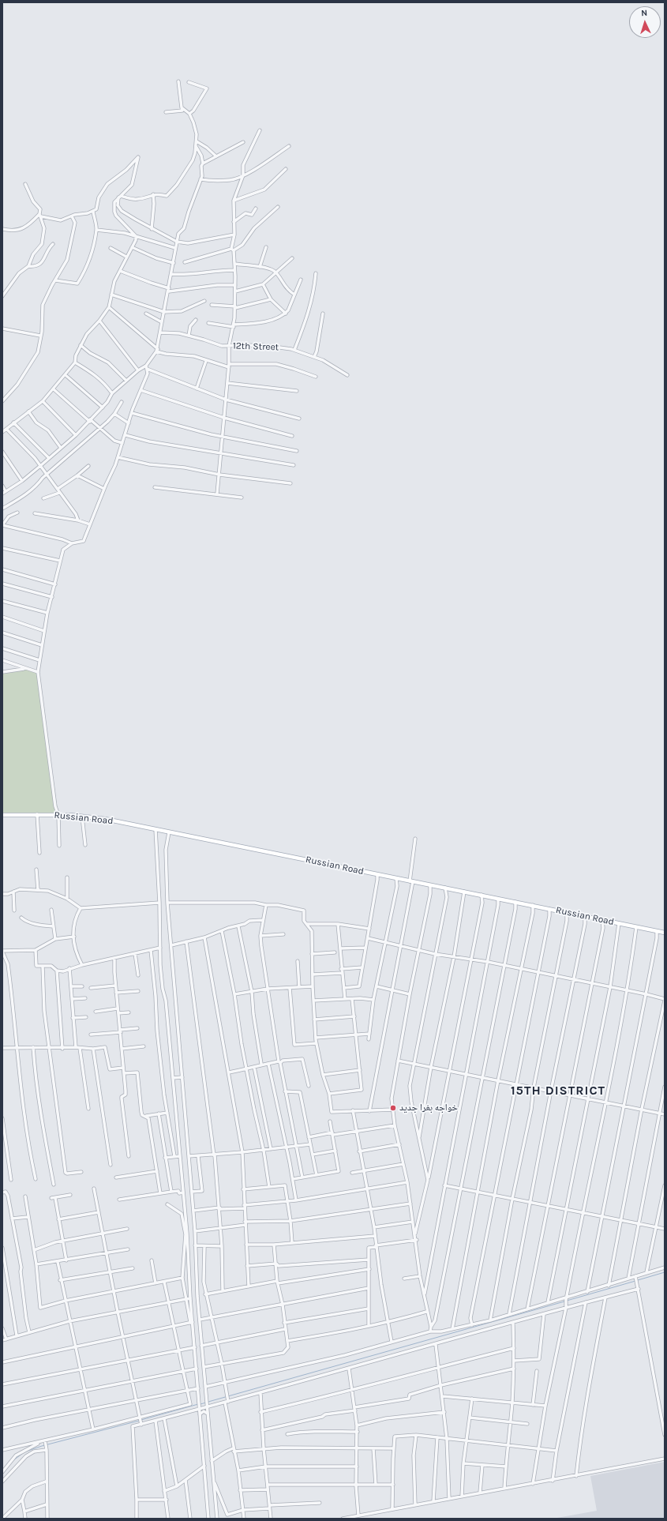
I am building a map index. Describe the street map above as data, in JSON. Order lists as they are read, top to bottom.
{
  "streets": {
    "main road": ["Russian Road"],
    "street": ["12th Street"]
  },
  "districts": ["15TH DISTRICT"],
  "places": ["خواجه بغرا جدید"],
  "north": "top"
}
